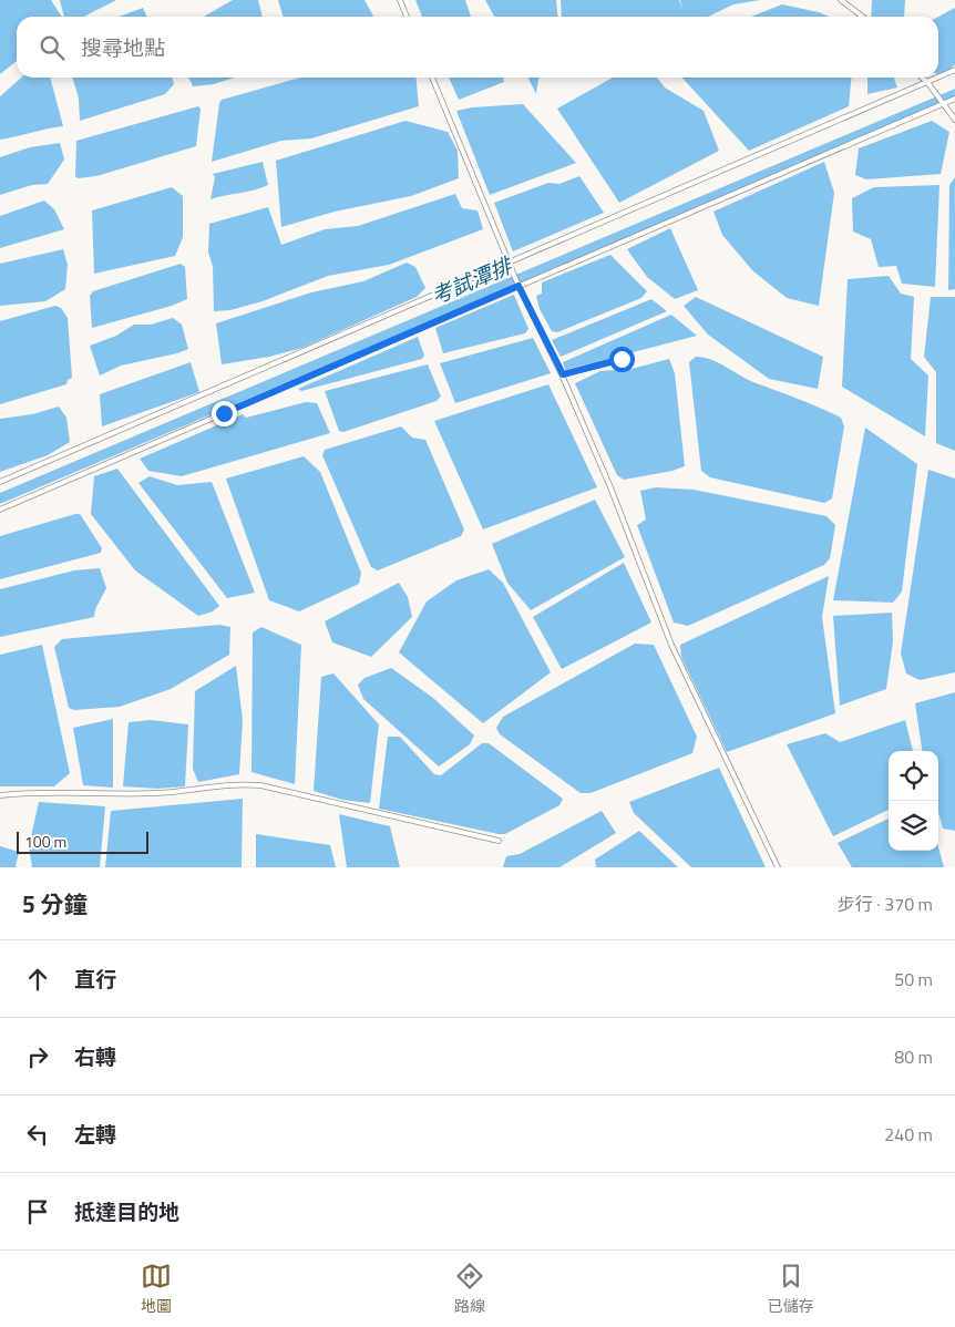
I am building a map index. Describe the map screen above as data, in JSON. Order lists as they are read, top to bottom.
{
  "water": ["考試潭排"],
  "scale_bar": "100 m",
  "page": {
    "search": "搜尋地點",
    "scale": "100 m",
    "heading": ["5 分鐘", "步行 · 370 m"],
    "list": [
      ["直行", "50 m"],
      ["右轉", "80 m"],
      ["左轉", "240 m"],
      "抵達目的地"
    ],
    "nav": ["地圖", "路線", "已儲存"]
  }
}
